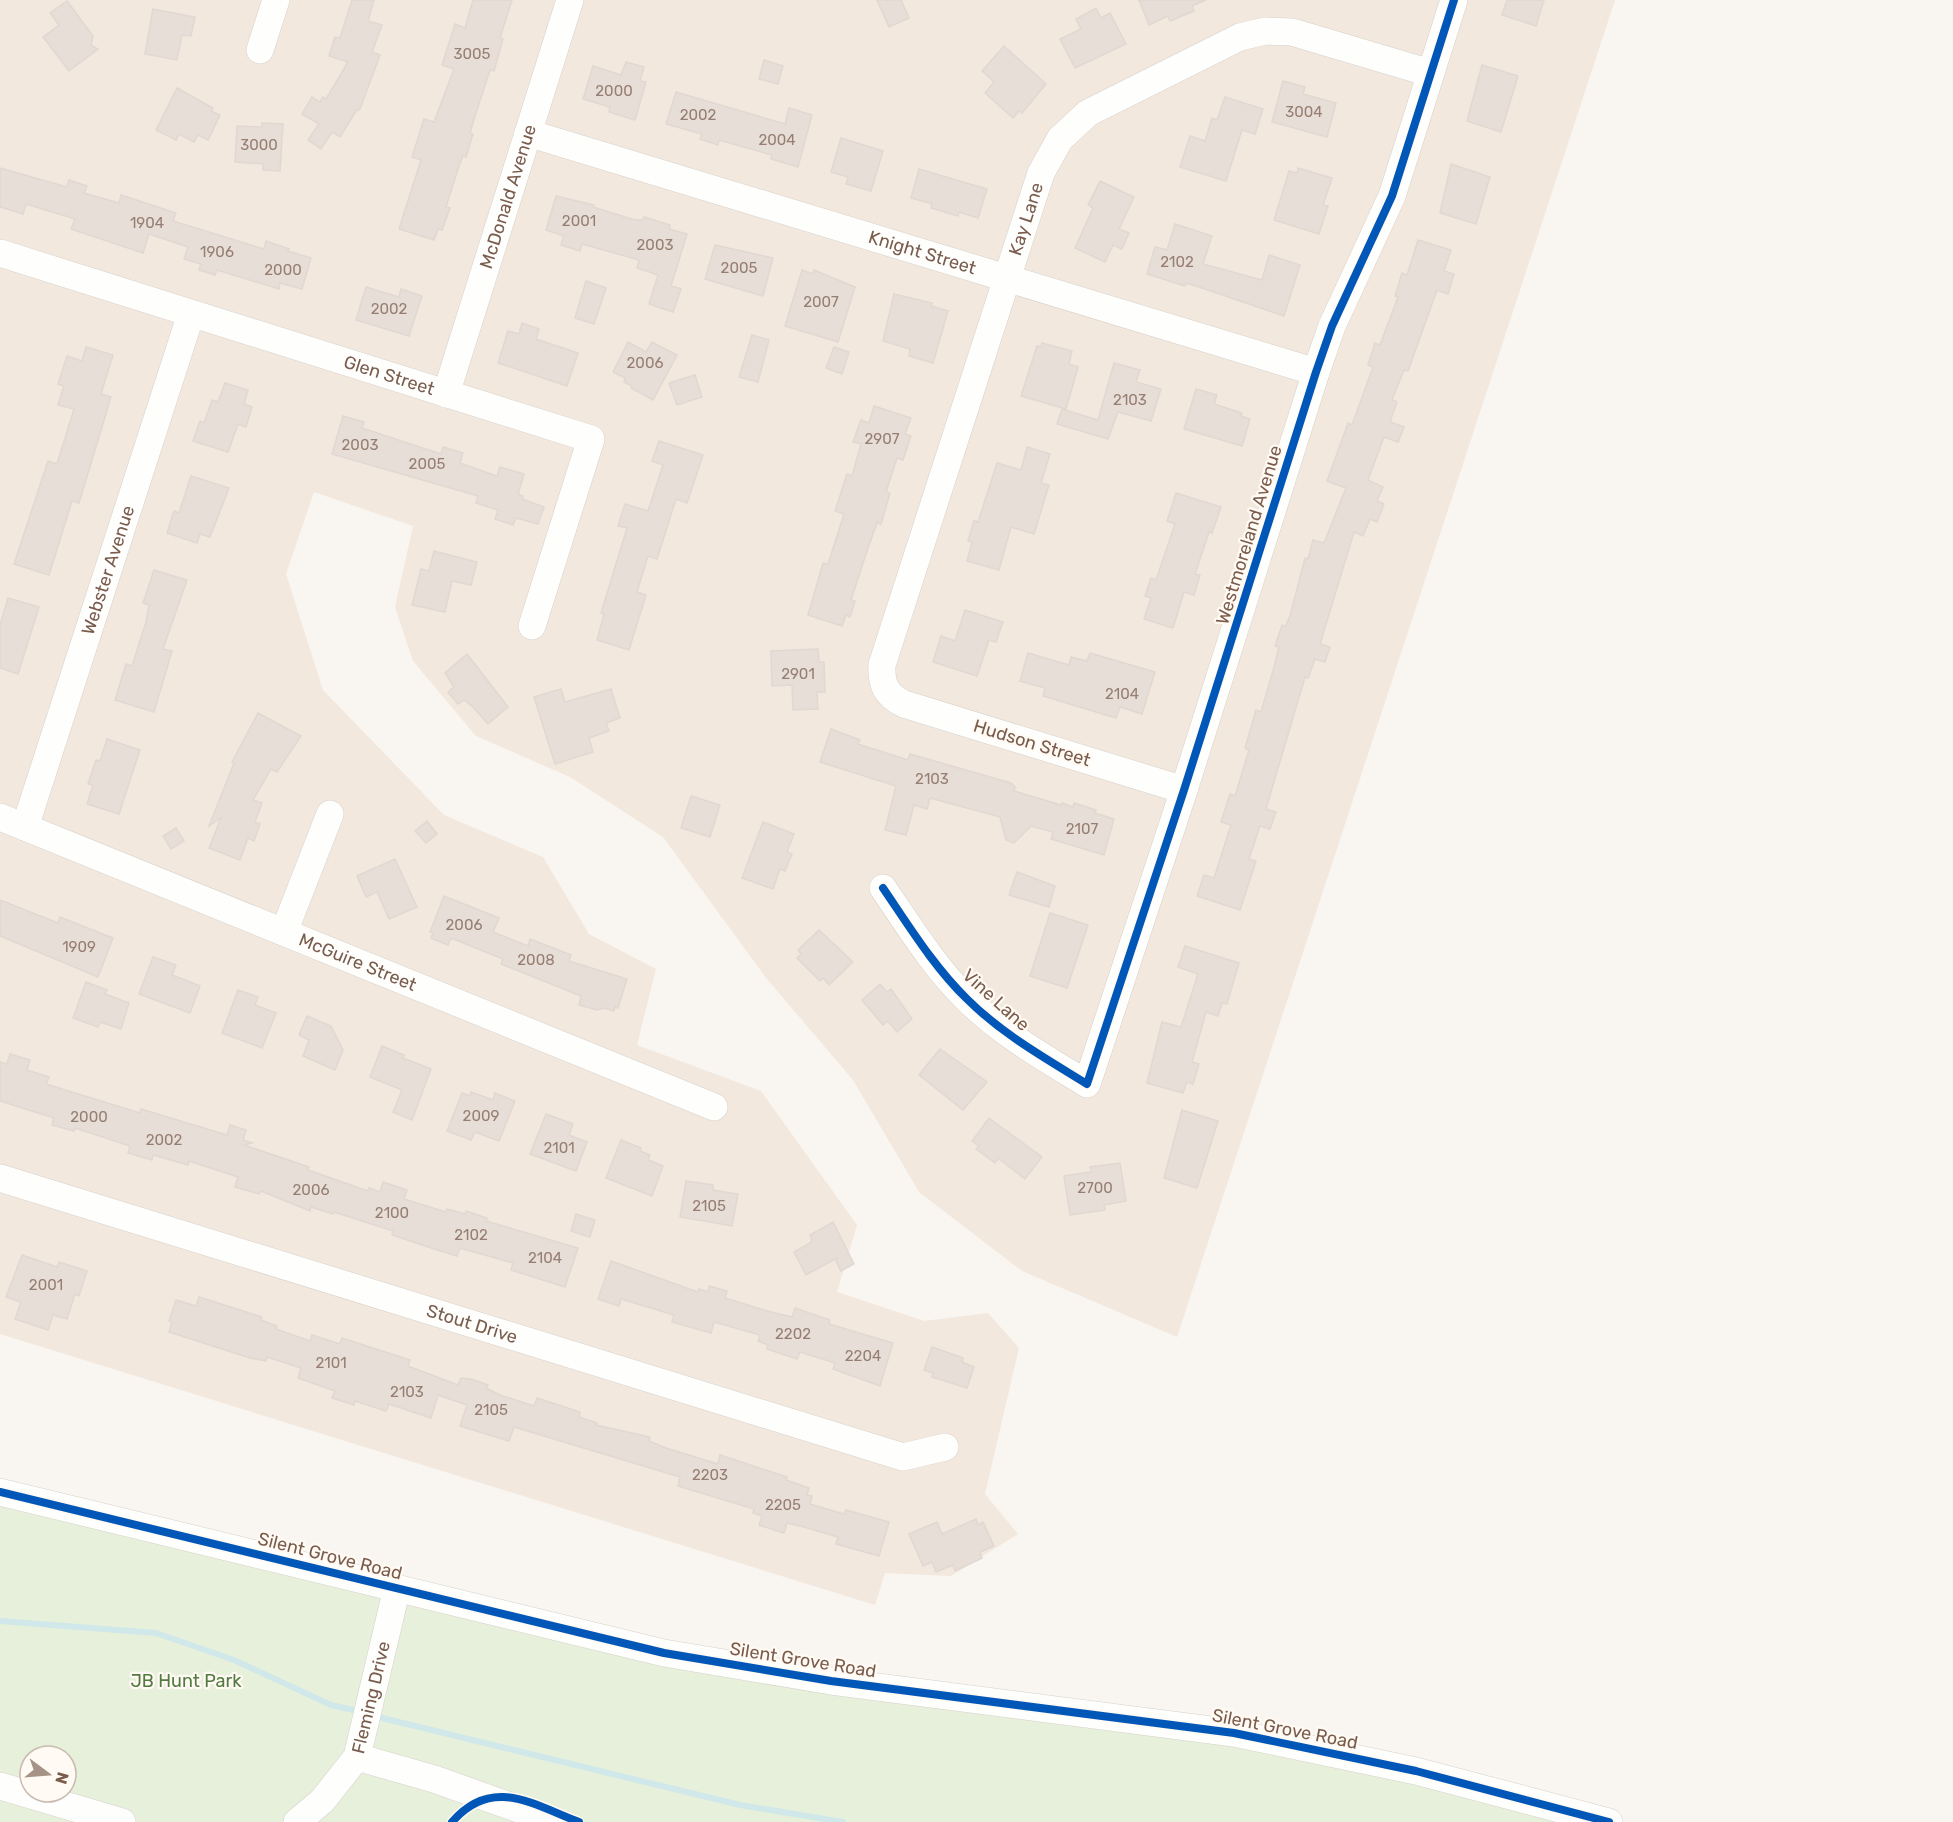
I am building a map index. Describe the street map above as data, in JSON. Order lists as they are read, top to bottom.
{
  "streets": {
    "street": [
      "McDonald Avenue",
      "Kay Lane",
      "Knight Street",
      "Glen Street",
      "Westmoreland Avenue",
      "Webster Avenue",
      "Hudson Street",
      "McGuire Street",
      "Vine Lane",
      "Stout Drive",
      "Silent Grove Road",
      "Fleming Drive"
    ]
  },
  "crossings": [
    ["McDonald Avenue", "Knight Street"],
    ["McDonald Avenue", "Glen Street"],
    ["Kay Lane", "Knight Street"],
    ["Kay Lane", "Westmoreland Avenue"],
    ["Kay Lane", "Hudson Street"],
    ["Knight Street", "Westmoreland Avenue"],
    ["Glen Street", "Webster Avenue"],
    ["Westmoreland Avenue", "Hudson Street"],
    ["Westmoreland Avenue", "Vine Lane"],
    ["Webster Avenue", "McGuire Street"],
    ["Silent Grove Road", "Fleming Drive"]
  ],
  "parks": ["JB Hunt Park"],
  "house_numbers": [
    "3005",
    "2000",
    "3004",
    "2002",
    "2004",
    "3000",
    "2001",
    "1904",
    "2003",
    "1906",
    "2102",
    "2005",
    "2000",
    "2007",
    "2002",
    "2006",
    "2103",
    "2907",
    "2003",
    "2005",
    "2901",
    "2104",
    "2103",
    "2107",
    "2006",
    "1909",
    "2008",
    "2009",
    "2000",
    "2002",
    "2101",
    "2700",
    "2006",
    "2105",
    "2100",
    "2102",
    "2104",
    "2001",
    "2202",
    "2204",
    "2101",
    "2103",
    "2105",
    "2203",
    "2205"
  ],
  "north": "right"
}
